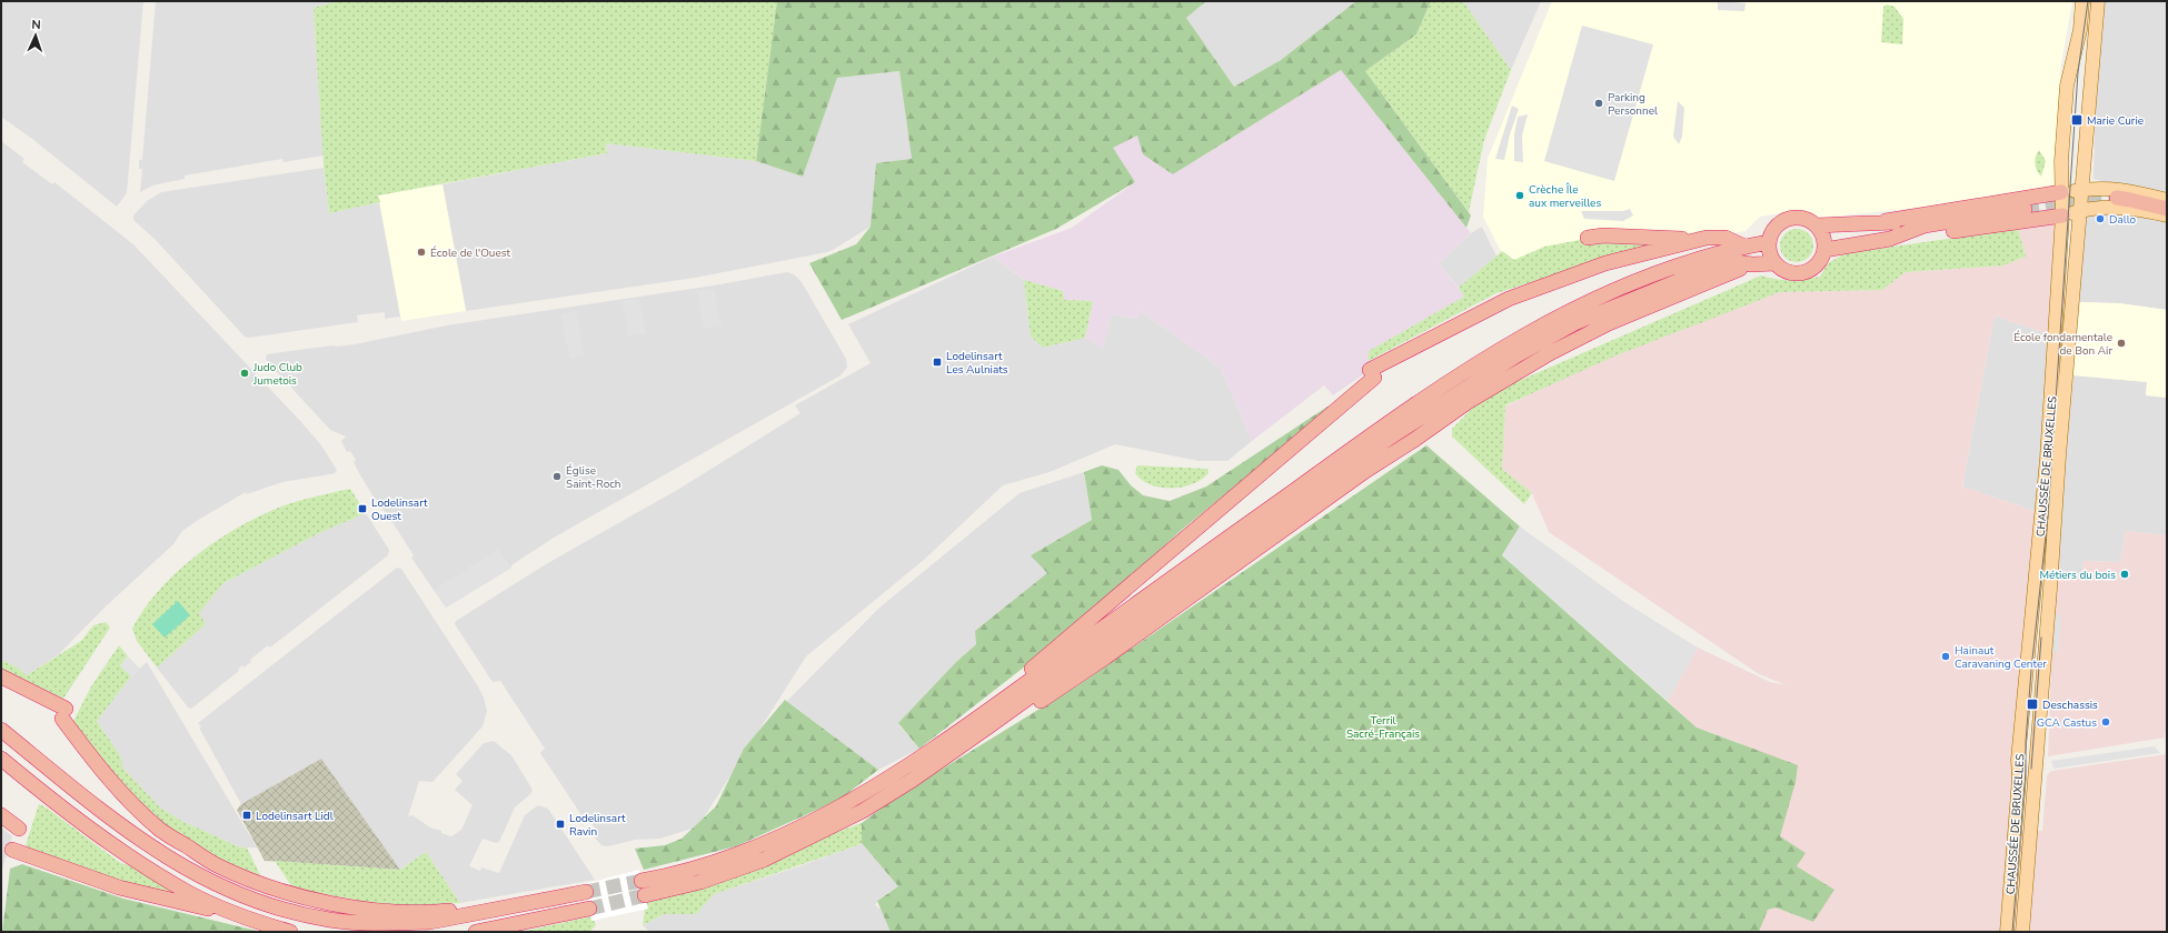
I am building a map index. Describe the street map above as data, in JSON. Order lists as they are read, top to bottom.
{
  "streets": {
    "main road": ["CHAUSSÉE DE BRUXELLES"]
  },
  "parks": ["Terril Sacré-Français"],
  "places": {
    "other": [
      "Parking Personnel",
      "Crèche Île aux merveilles",
      "Dallo",
      "École de l'Ouest",
      "École fondamentale de Bon Air",
      "Judo Club Jumetois",
      "Église Saint-Roch",
      "Métiers du bois",
      "Hainaut Caravaning Center",
      "GCA Castus"
    ],
    "transit": [
      "Marie Curie",
      "Lodelinsart Les Aulniats",
      "Lodelinsart Ouest",
      "Deschassis",
      "Lodelinsart Lidl",
      "Lodelinsart Ravin"
    ]
  },
  "north": "top"
}
